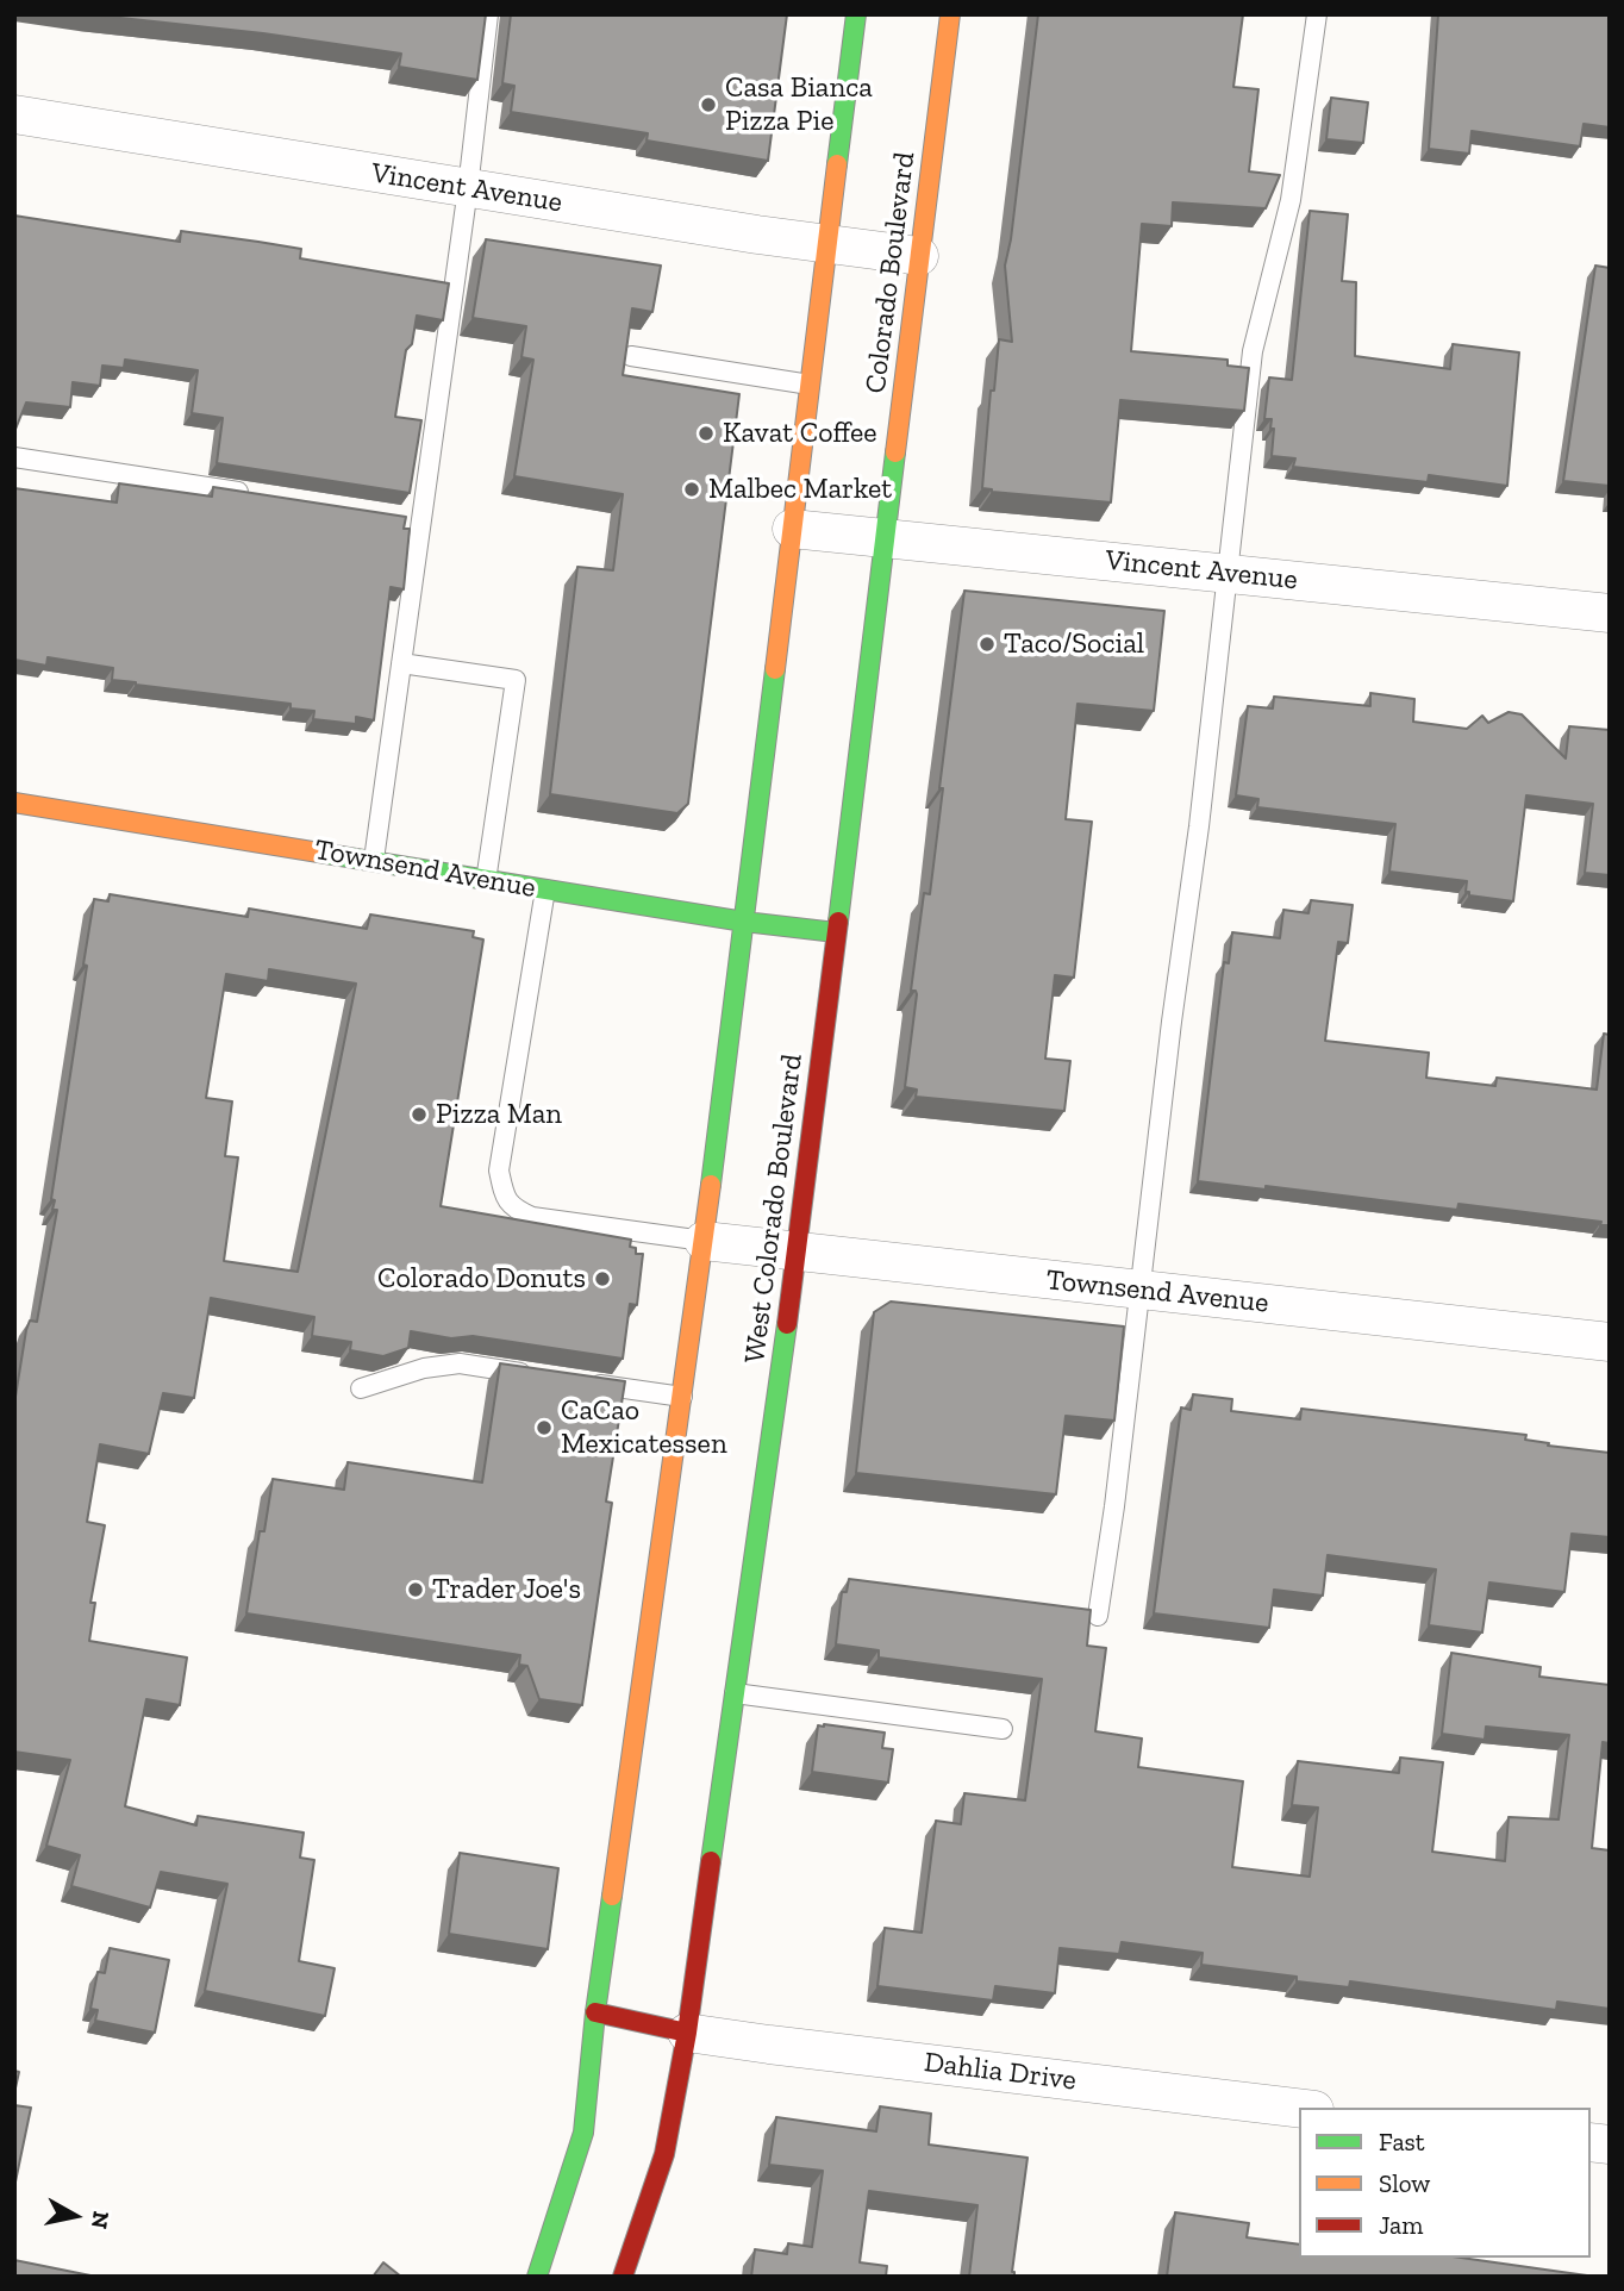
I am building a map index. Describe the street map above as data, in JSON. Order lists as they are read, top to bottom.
{
  "streets": {
    "main road": ["Colorado Boulevard", "Townsend Avenue", "West Colorado Boulevard"],
    "street": ["Vincent Avenue", "Dahlia Drive"]
  },
  "crossings": [
    ["Vincent Avenue", "Colorado Boulevard"],
    ["Vincent Avenue", "West Colorado Boulevard"],
    ["Colorado Boulevard", "West Colorado Boulevard"],
    ["Townsend Avenue", "West Colorado Boulevard"],
    ["West Colorado Boulevard", "Dahlia Drive"]
  ],
  "places": [
    "Casa Bianca Pizza Pie",
    "Kavat Coffee",
    "Malbec Market",
    "Taco/Social",
    "Pizza Man",
    "Colorado Donuts",
    "CaCao Mexicatessen",
    "Trader Joe's"
  ],
  "legend": ["Fast", "Slow", "Jam"],
  "north": "right"
}
